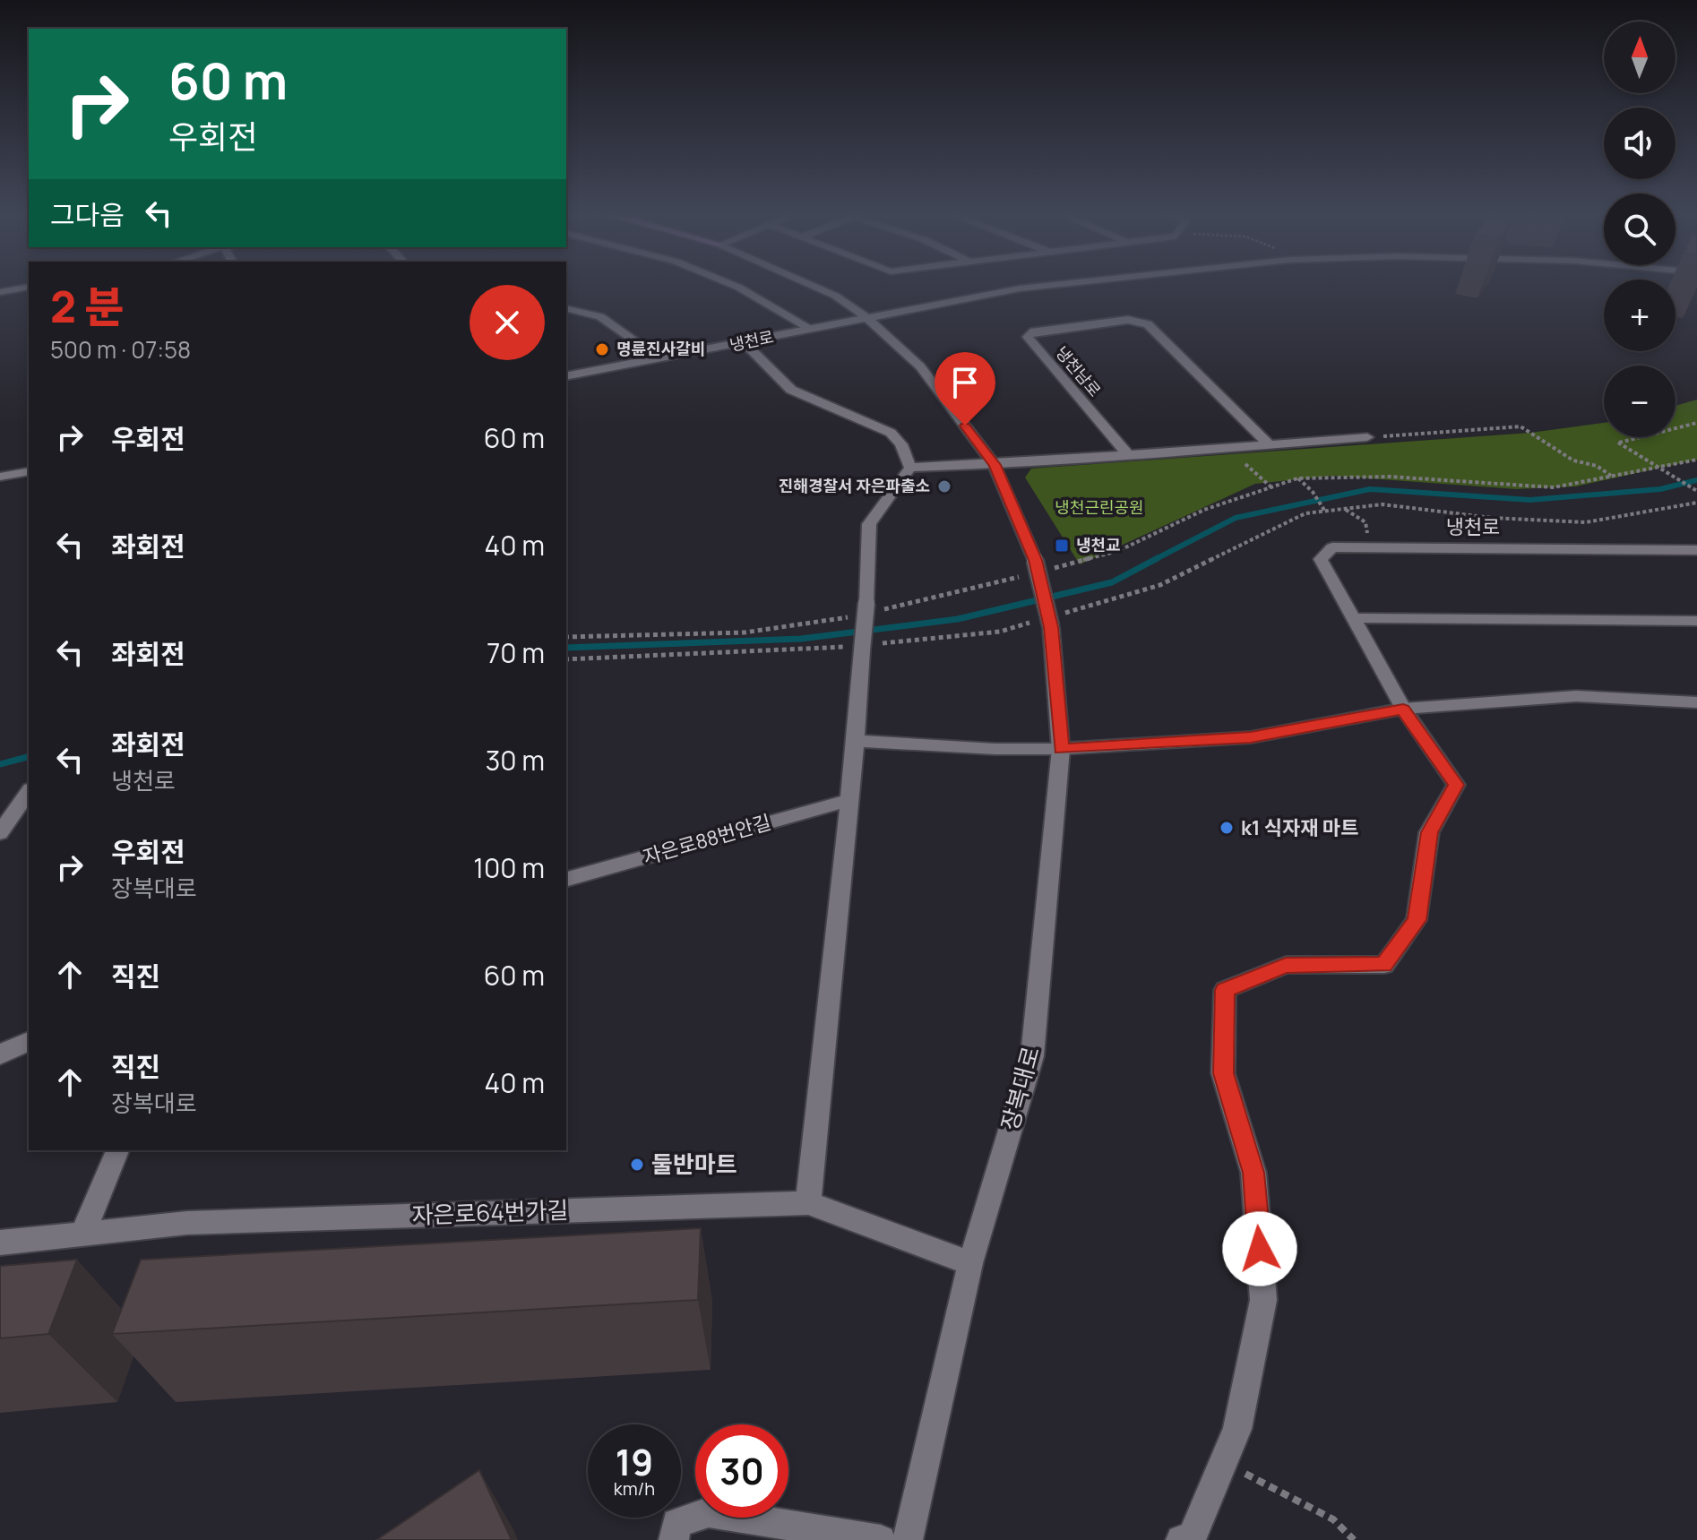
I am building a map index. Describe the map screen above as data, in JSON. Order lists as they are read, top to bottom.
{
  "streets": {
    "street": [
      "냉천로",
      "냉천남로",
      "자은로88번안길",
      "장복대로",
      "자은로64번가길"
    ]
  },
  "crossings": [
    ["장복대로", "자은로64번가길"]
  ],
  "parks": ["냉천근린공원"],
  "places": {
    "other": [
      "명륜진사갈비",
      "진해경찰서 자은파출소",
      "k1 식자재 마트",
      "둘반마트"
    ],
    "transit": ["냉천교"]
  },
  "north": "top",
  "page": {
    "map_buttons": ["+", "−"],
    "turn": ["60 m", "우회전"],
    "then": "그다음",
    "heading": ["2 분", "500 m · 07:58"],
    "list": [
      {
        "name": "우회전",
        "value": "60 m"
      },
      {
        "name": "좌회전",
        "value": "40 m"
      },
      {
        "name": "좌회전",
        "value": "70 m"
      },
      {
        "name": "좌회전",
        "note": "냉천로",
        "value": "30 m"
      },
      {
        "name": "우회전",
        "note": "장복대로",
        "value": "100 m"
      },
      {
        "name": "직진",
        "value": "60 m"
      },
      {
        "name": "직진",
        "note": "장복대로",
        "value": "40 m"
      }
    ],
    "speed": "19 km/h",
    "limit": "30"
  }
}
